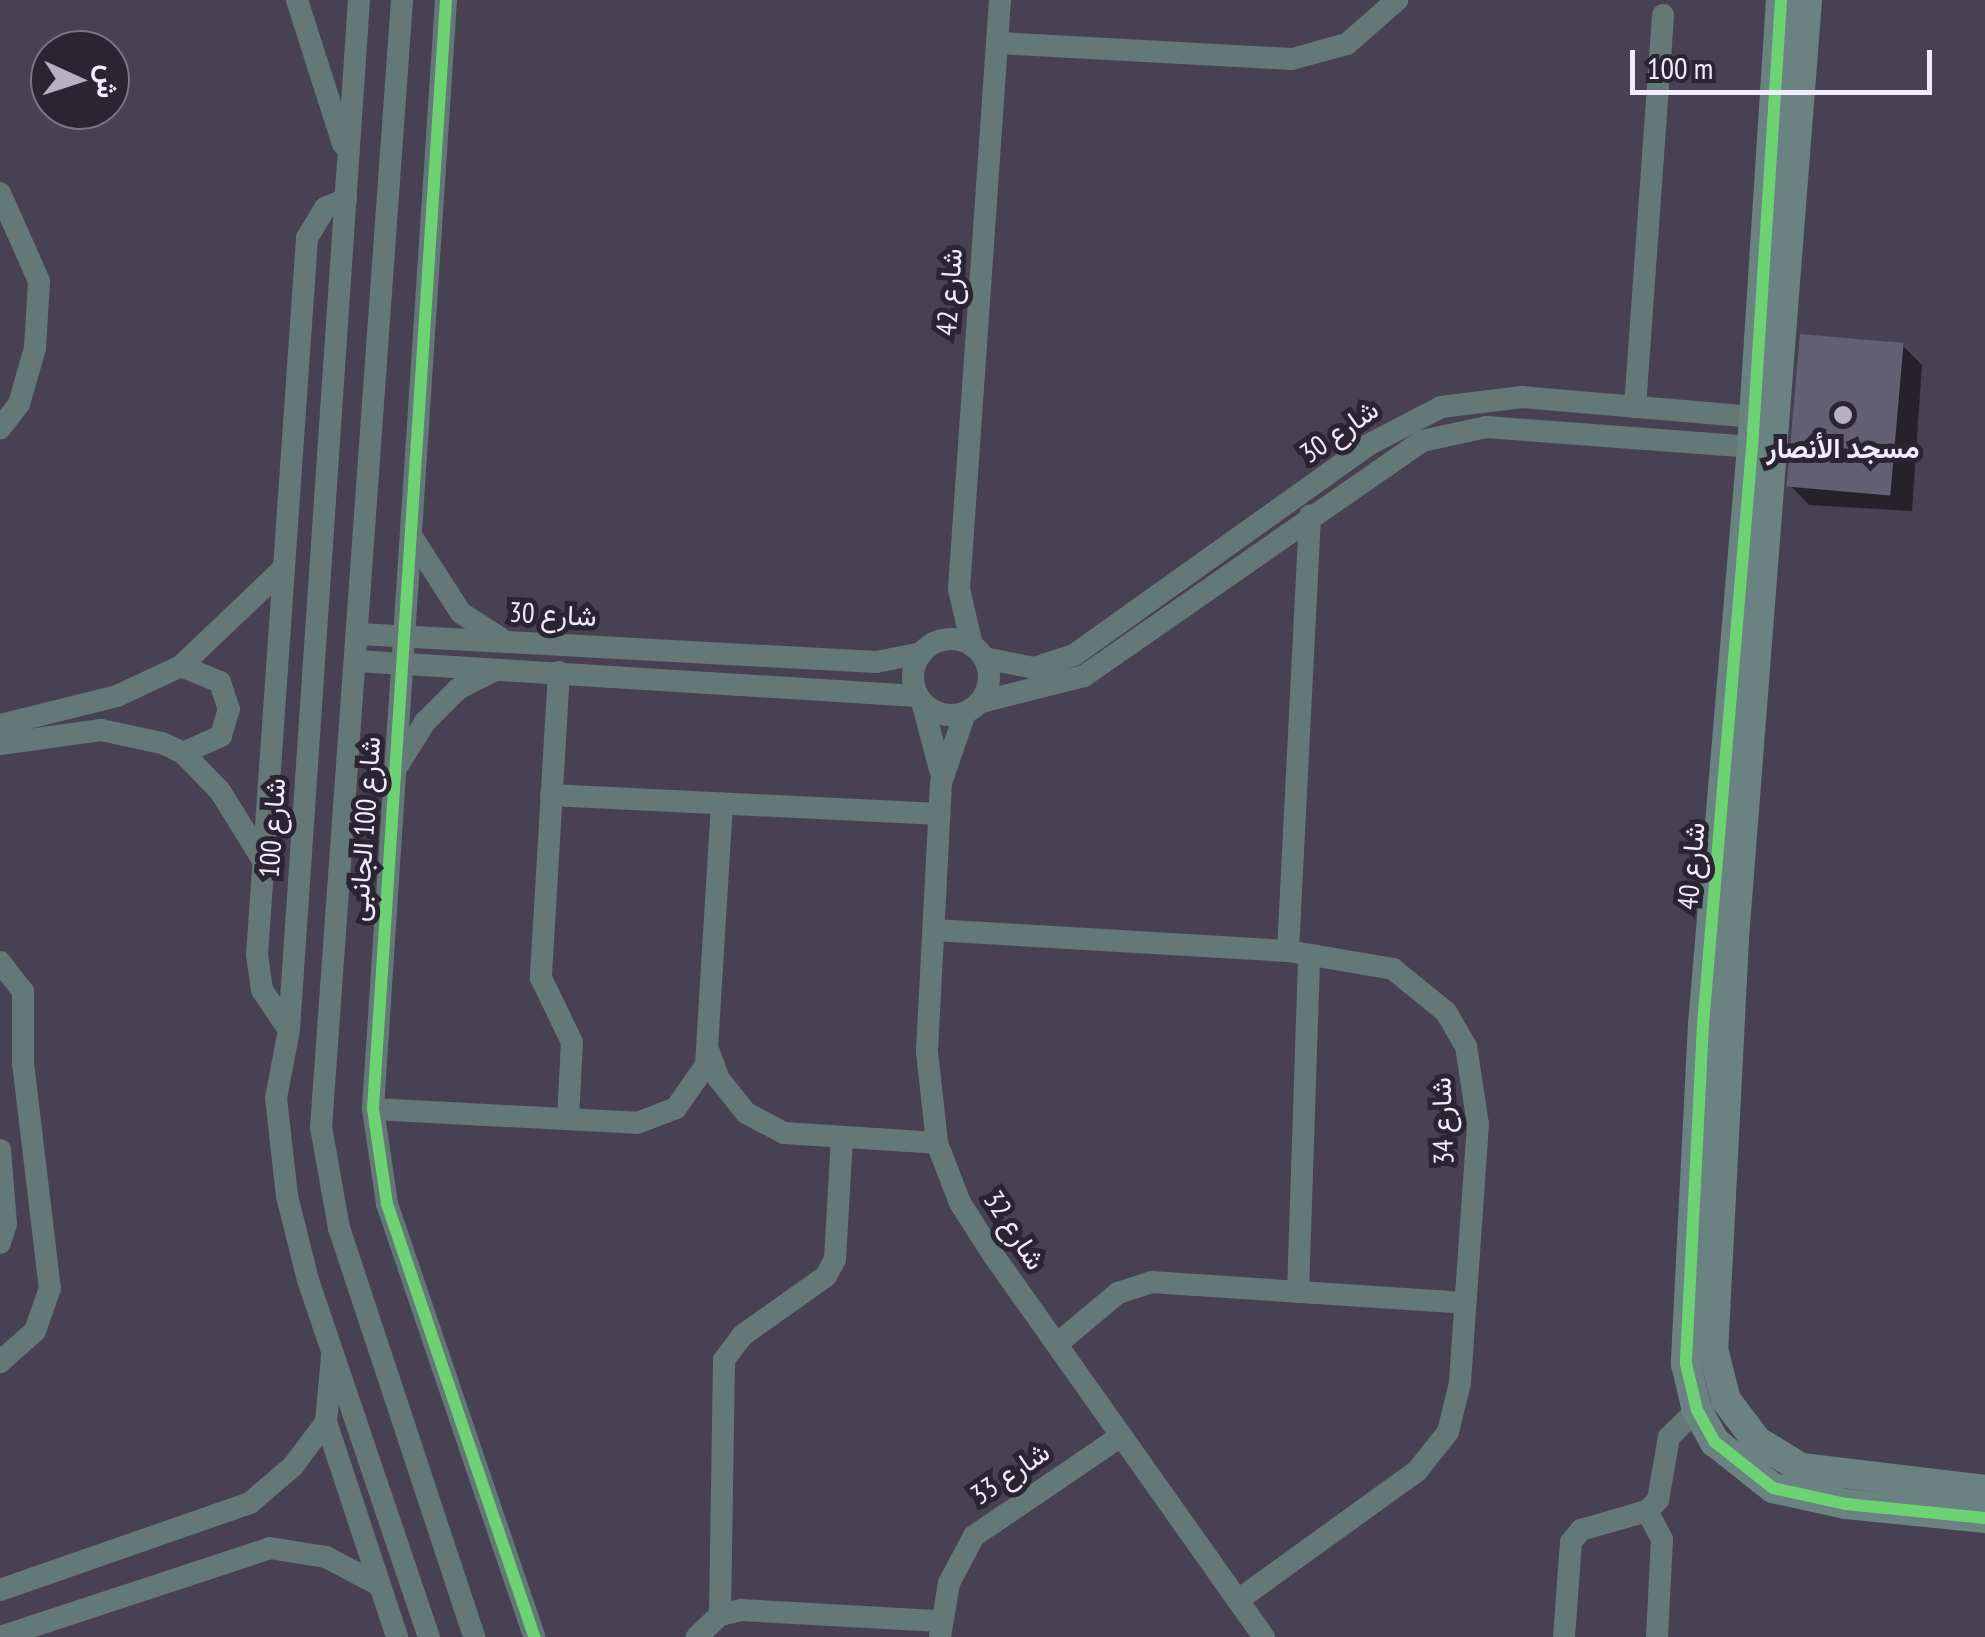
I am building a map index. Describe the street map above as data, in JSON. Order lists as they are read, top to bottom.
{
  "streets": {
    "street": [
      "شارع 42",
      "شارع 30",
      "شارع 100",
      "شارع 100 الجانبى",
      "شارع 40",
      "شارع 34",
      "شارع 32",
      "شارع 33"
    ]
  },
  "crossings": [
    ["شارع 42", "شارع 30"],
    ["شارع 42", "شارع 32"],
    ["شارع 30", "شارع 100 الجانبى"],
    ["شارع 30", "شارع 40"],
    ["شارع 30", "شارع 32"],
    ["شارع 34", "شارع 32"],
    ["شارع 32", "شارع 33"]
  ],
  "places": ["مسجد الأنصار"],
  "scale_bar": "100 m",
  "north": "right"
}
